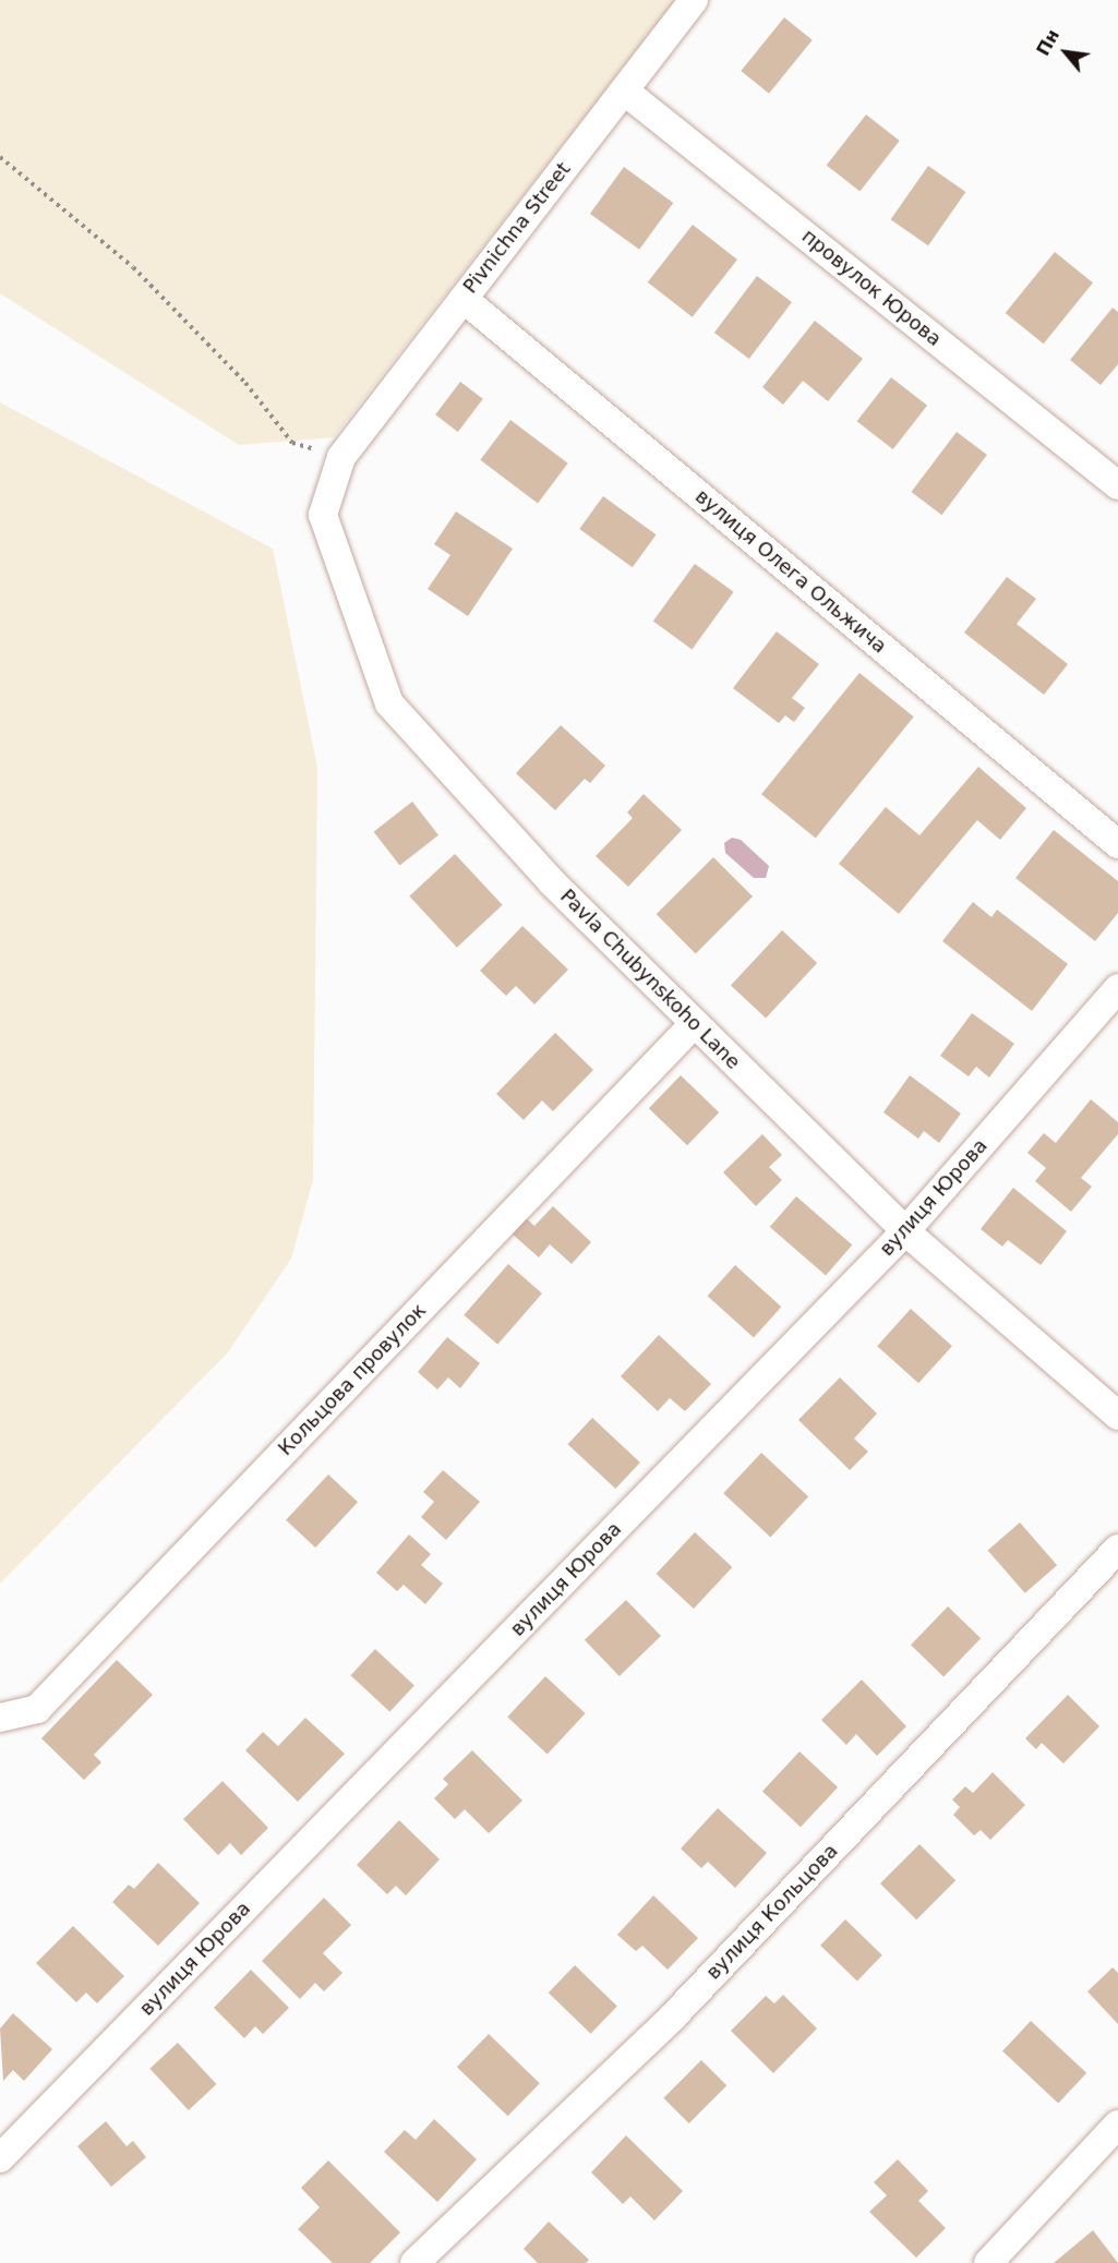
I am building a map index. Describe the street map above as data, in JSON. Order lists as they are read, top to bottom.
{
  "streets": {
    "street": [
      "Pivnichna Street",
      "провулок Юрова",
      "вулиця Олега Ольжича",
      "Pavla Chubynskoho Lane",
      "вулиця Юрова",
      "Кольцова провулок",
      "вулиця Кольцова"
    ]
  },
  "crossings": [
    ["Pivnichna Street", "провулок Юрова"],
    ["Pivnichna Street", "вулиця Олега Ольжича"],
    ["Pivnichna Street", "Pavla Chubynskoho Lane"],
    ["Pavla Chubynskoho Lane", "вулиця Юрова"],
    ["Pavla Chubynskoho Lane", "Кольцова провулок"]
  ],
  "north": "top left"
}
